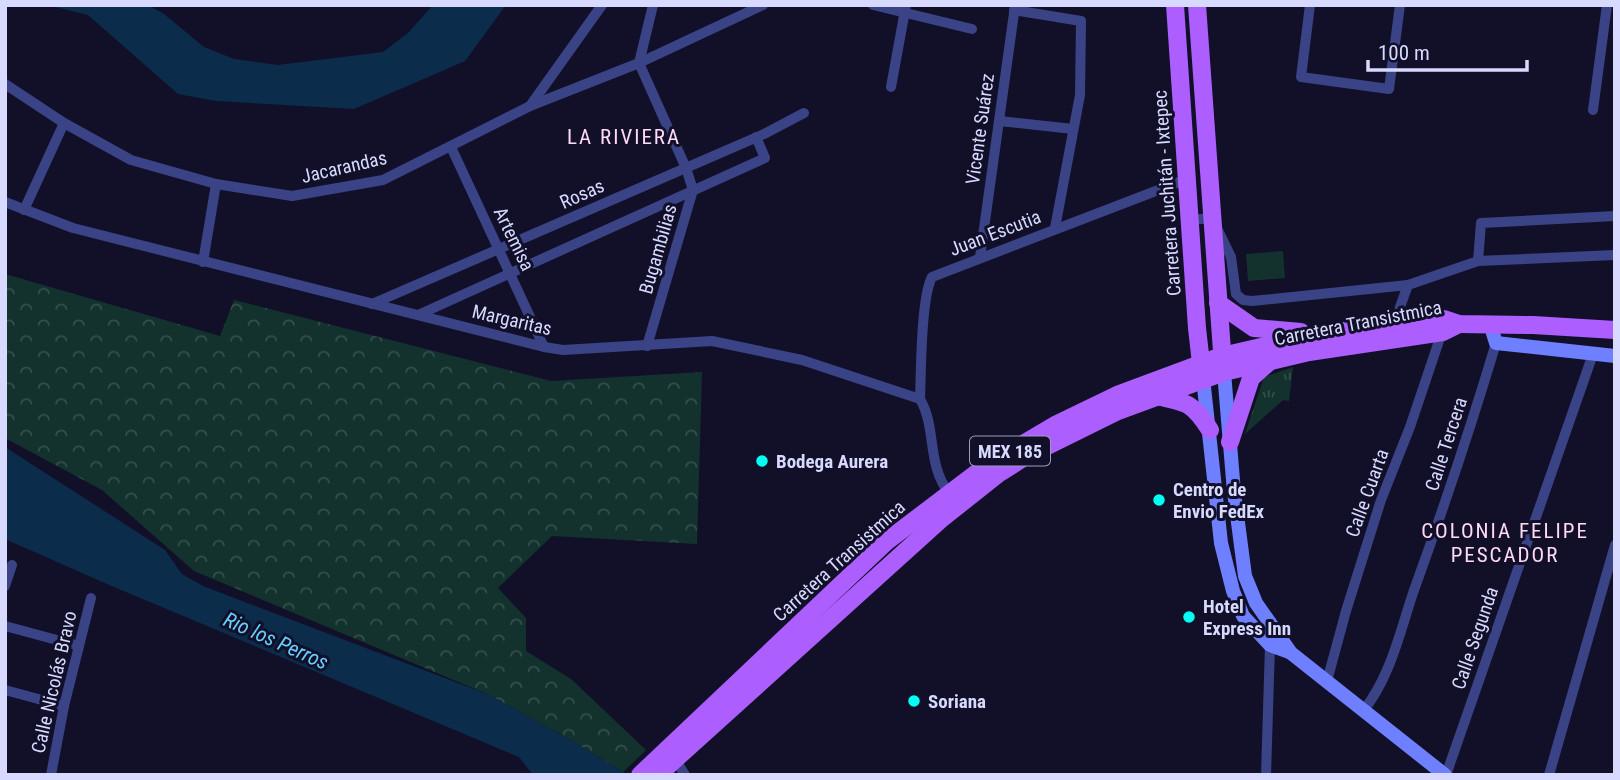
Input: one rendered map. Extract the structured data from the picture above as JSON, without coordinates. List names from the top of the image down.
{
  "streets": {
    "main road": ["Carretera Juchitán - Ixtepec", "Carretera Transistmica", "MEX 185"],
    "street": [
      "Vicente Suárez",
      "Jacarandas",
      "Rosas",
      "Juan Escutia",
      "Artemisa",
      "Bugambilias",
      "Margaritas",
      "Calle Tercera",
      "Calle Cuarta",
      "Calle Segunda",
      "Calle Nicolás Bravo"
    ]
  },
  "crossings": [
    ["Vicente Suárez", "Juan Escutia"],
    ["Jacarandas", "Artemisa"],
    ["Jacarandas", "Bugambilias"],
    ["Carretera Juchitán - Ixtepec", "Juan Escutia"],
    ["Carretera Juchitán - Ixtepec", "Carretera Transistmica"],
    ["Rosas", "Artemisa"],
    ["Rosas", "Bugambilias"],
    ["Rosas", "Margaritas"],
    ["Juan Escutia", "Margaritas"],
    ["Artemisa", "Margaritas"],
    ["Bugambilias", "Margaritas"],
    ["Carretera Transistmica", "MEX 185"],
    ["Carretera Transistmica", "Calle Cuarta"],
    ["MEX 185", "Calle Cuarta"]
  ],
  "districts": ["LA RIVIERA", "COLONIA FELIPE PESCADOR"],
  "water": ["Rio los Perros"],
  "places": [
    "Bodega Aurera",
    "Centro de Envio FedEx",
    "Hotel Express Inn",
    "Soriana"
  ],
  "scale_bar": "100 m"
}
